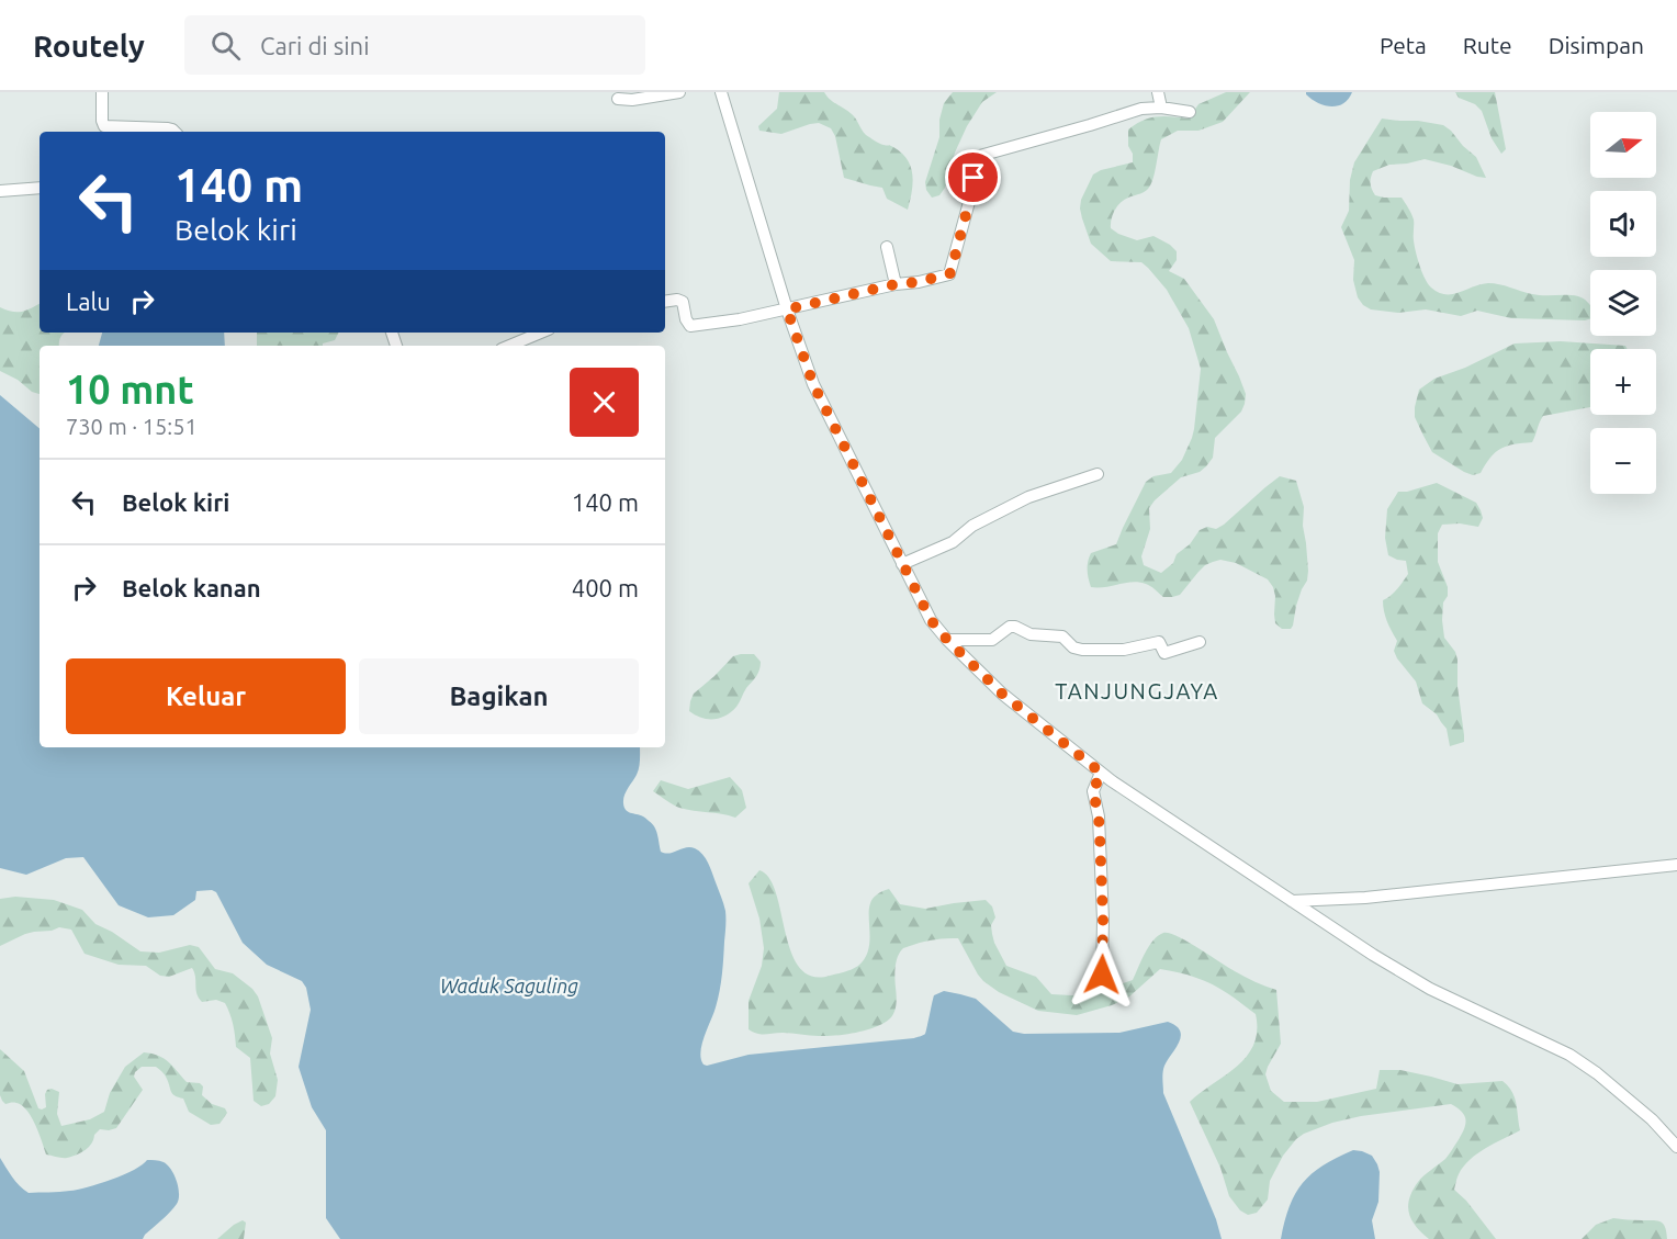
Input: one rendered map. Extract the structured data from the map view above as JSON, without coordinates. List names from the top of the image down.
{
  "districts": ["TANJUNGJAYA"],
  "water": ["Waduk Saguling"],
  "north": "right",
  "page": {
    "header": "Routely",
    "search": "Cari di sini",
    "nav": ["Peta", "Rute", "Disimpan"],
    "map_buttons": ["+", "−"],
    "turn": ["140 m", "Belok kiri"],
    "then": "Lalu",
    "heading": ["10 mnt", "730 m · 15:51"],
    "list": [
      {
        "name": "Belok kiri",
        "value": "140 m"
      },
      {
        "name": "Belok kanan",
        "value": "400 m"
      }
    ],
    "buttons": ["Keluar", "Bagikan"]
  }
}
